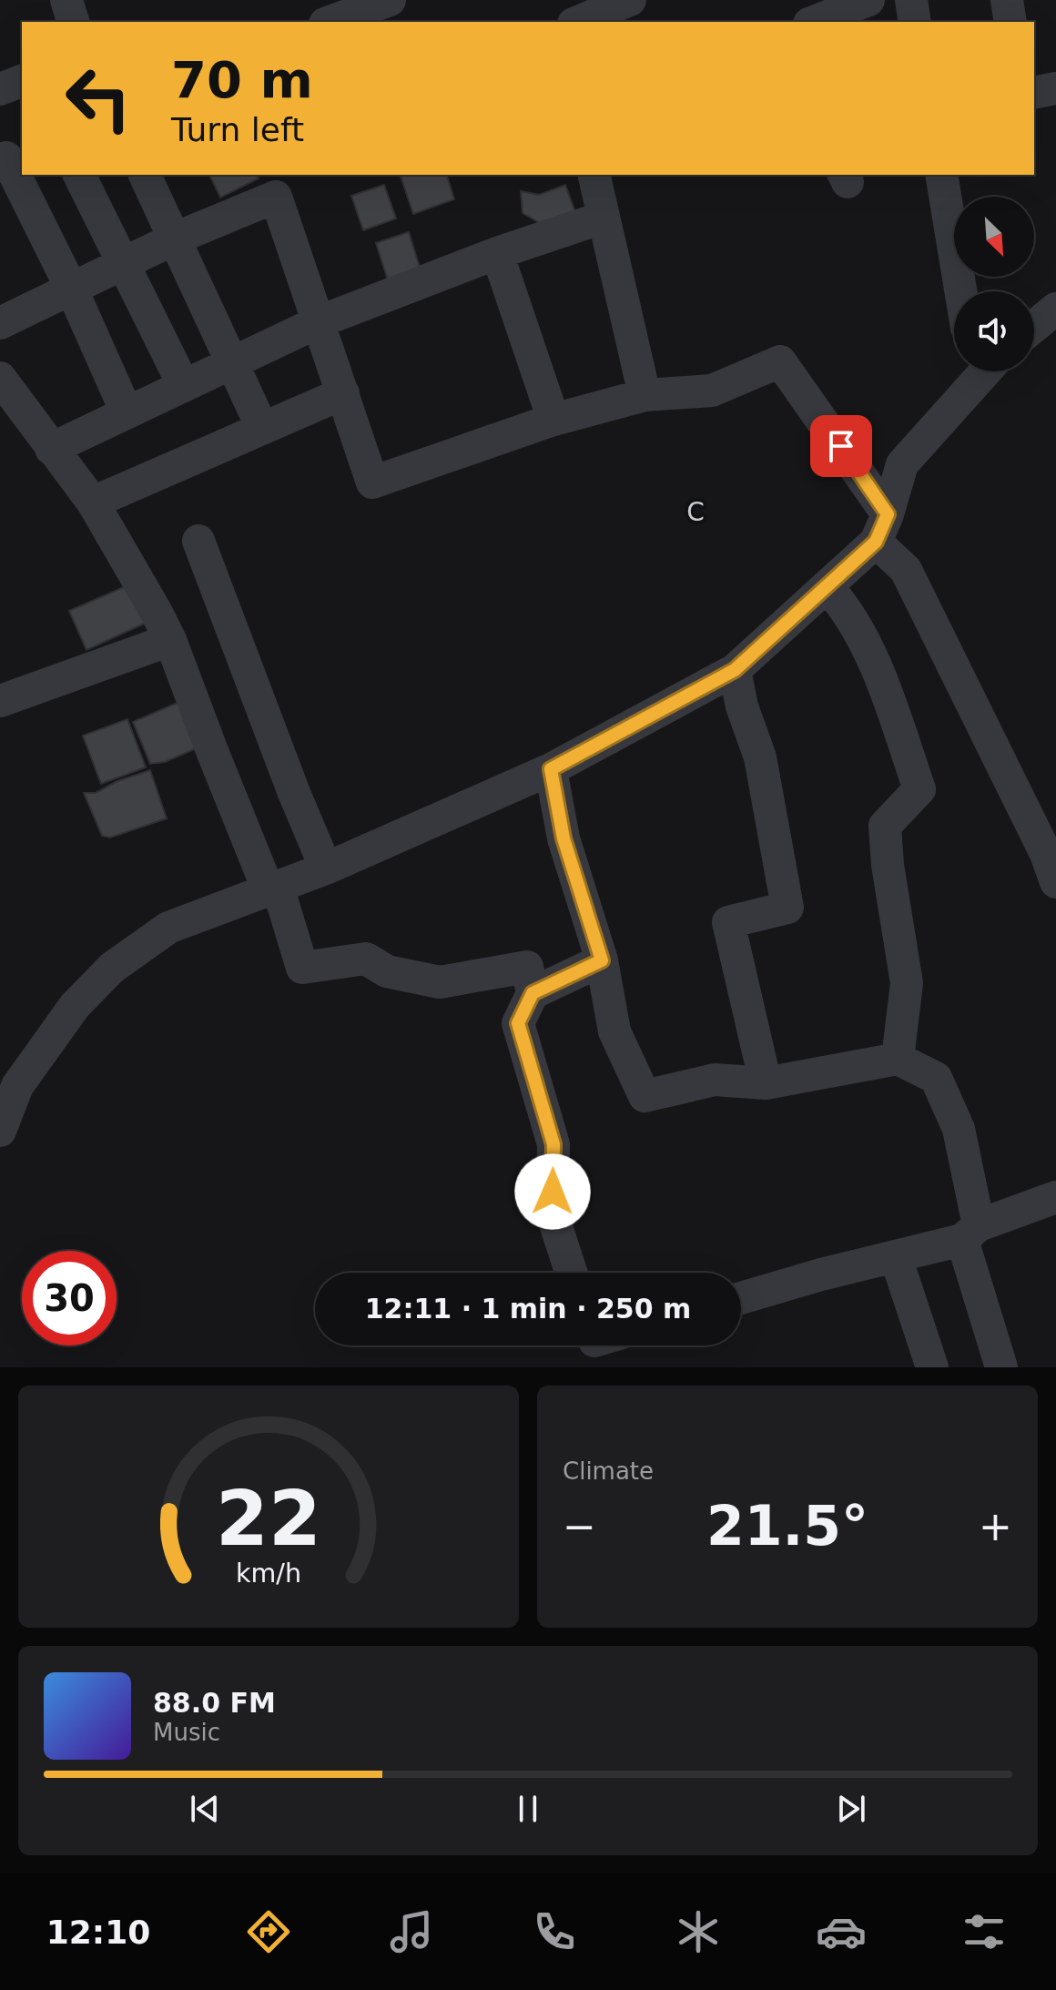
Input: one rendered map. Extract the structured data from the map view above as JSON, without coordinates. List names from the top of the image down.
{
  "districts": ["C"],
  "north": "bottom right",
  "page": {
    "turn": ["70 m", "Turn left"],
    "limit": "30",
    "trip": "12:11 · 1 min · 250 m",
    "tile": "Climate",
    "heat": ["−", "21.5°", "+"],
    "song": ["88.0 FM", "Music"],
    "tabs": "12:10",
    "gauge": ["22", "km/h"]
  }
}
